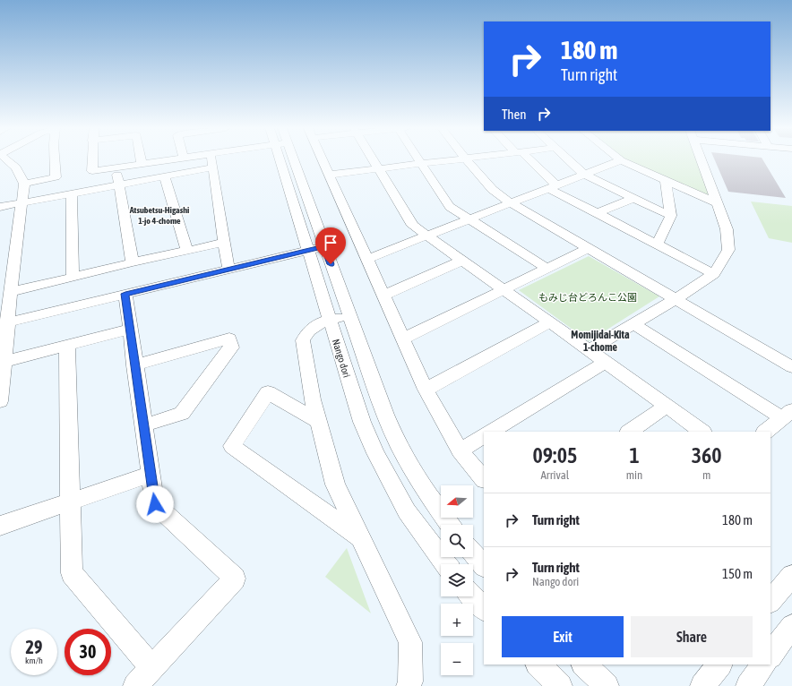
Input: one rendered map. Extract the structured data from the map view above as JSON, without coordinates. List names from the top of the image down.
{
  "streets": {
    "street": ["Nango dori"]
  },
  "districts": ["Atsubetsu-Higashi 1-jo 4-chome", "Momijidai-Kita 1-chome"],
  "parks": ["もみじ台どろんこ公園"],
  "north": "left",
  "page": {
    "turn": ["180 m", "Turn right"],
    "then": "Then",
    "eta": [
      "09:05",
      "Arrival",
      "1",
      "min",
      "360",
      "m"
    ],
    "map_buttons": ["+", "−"],
    "list": [
      {
        "name": "Turn right",
        "value": "180 m"
      },
      {
        "name": "Turn right",
        "note": "Nango dori",
        "value": "150 m"
      }
    ],
    "buttons": ["Exit", "Share"],
    "speed": "29 km/h",
    "limit": "30"
  }
}
